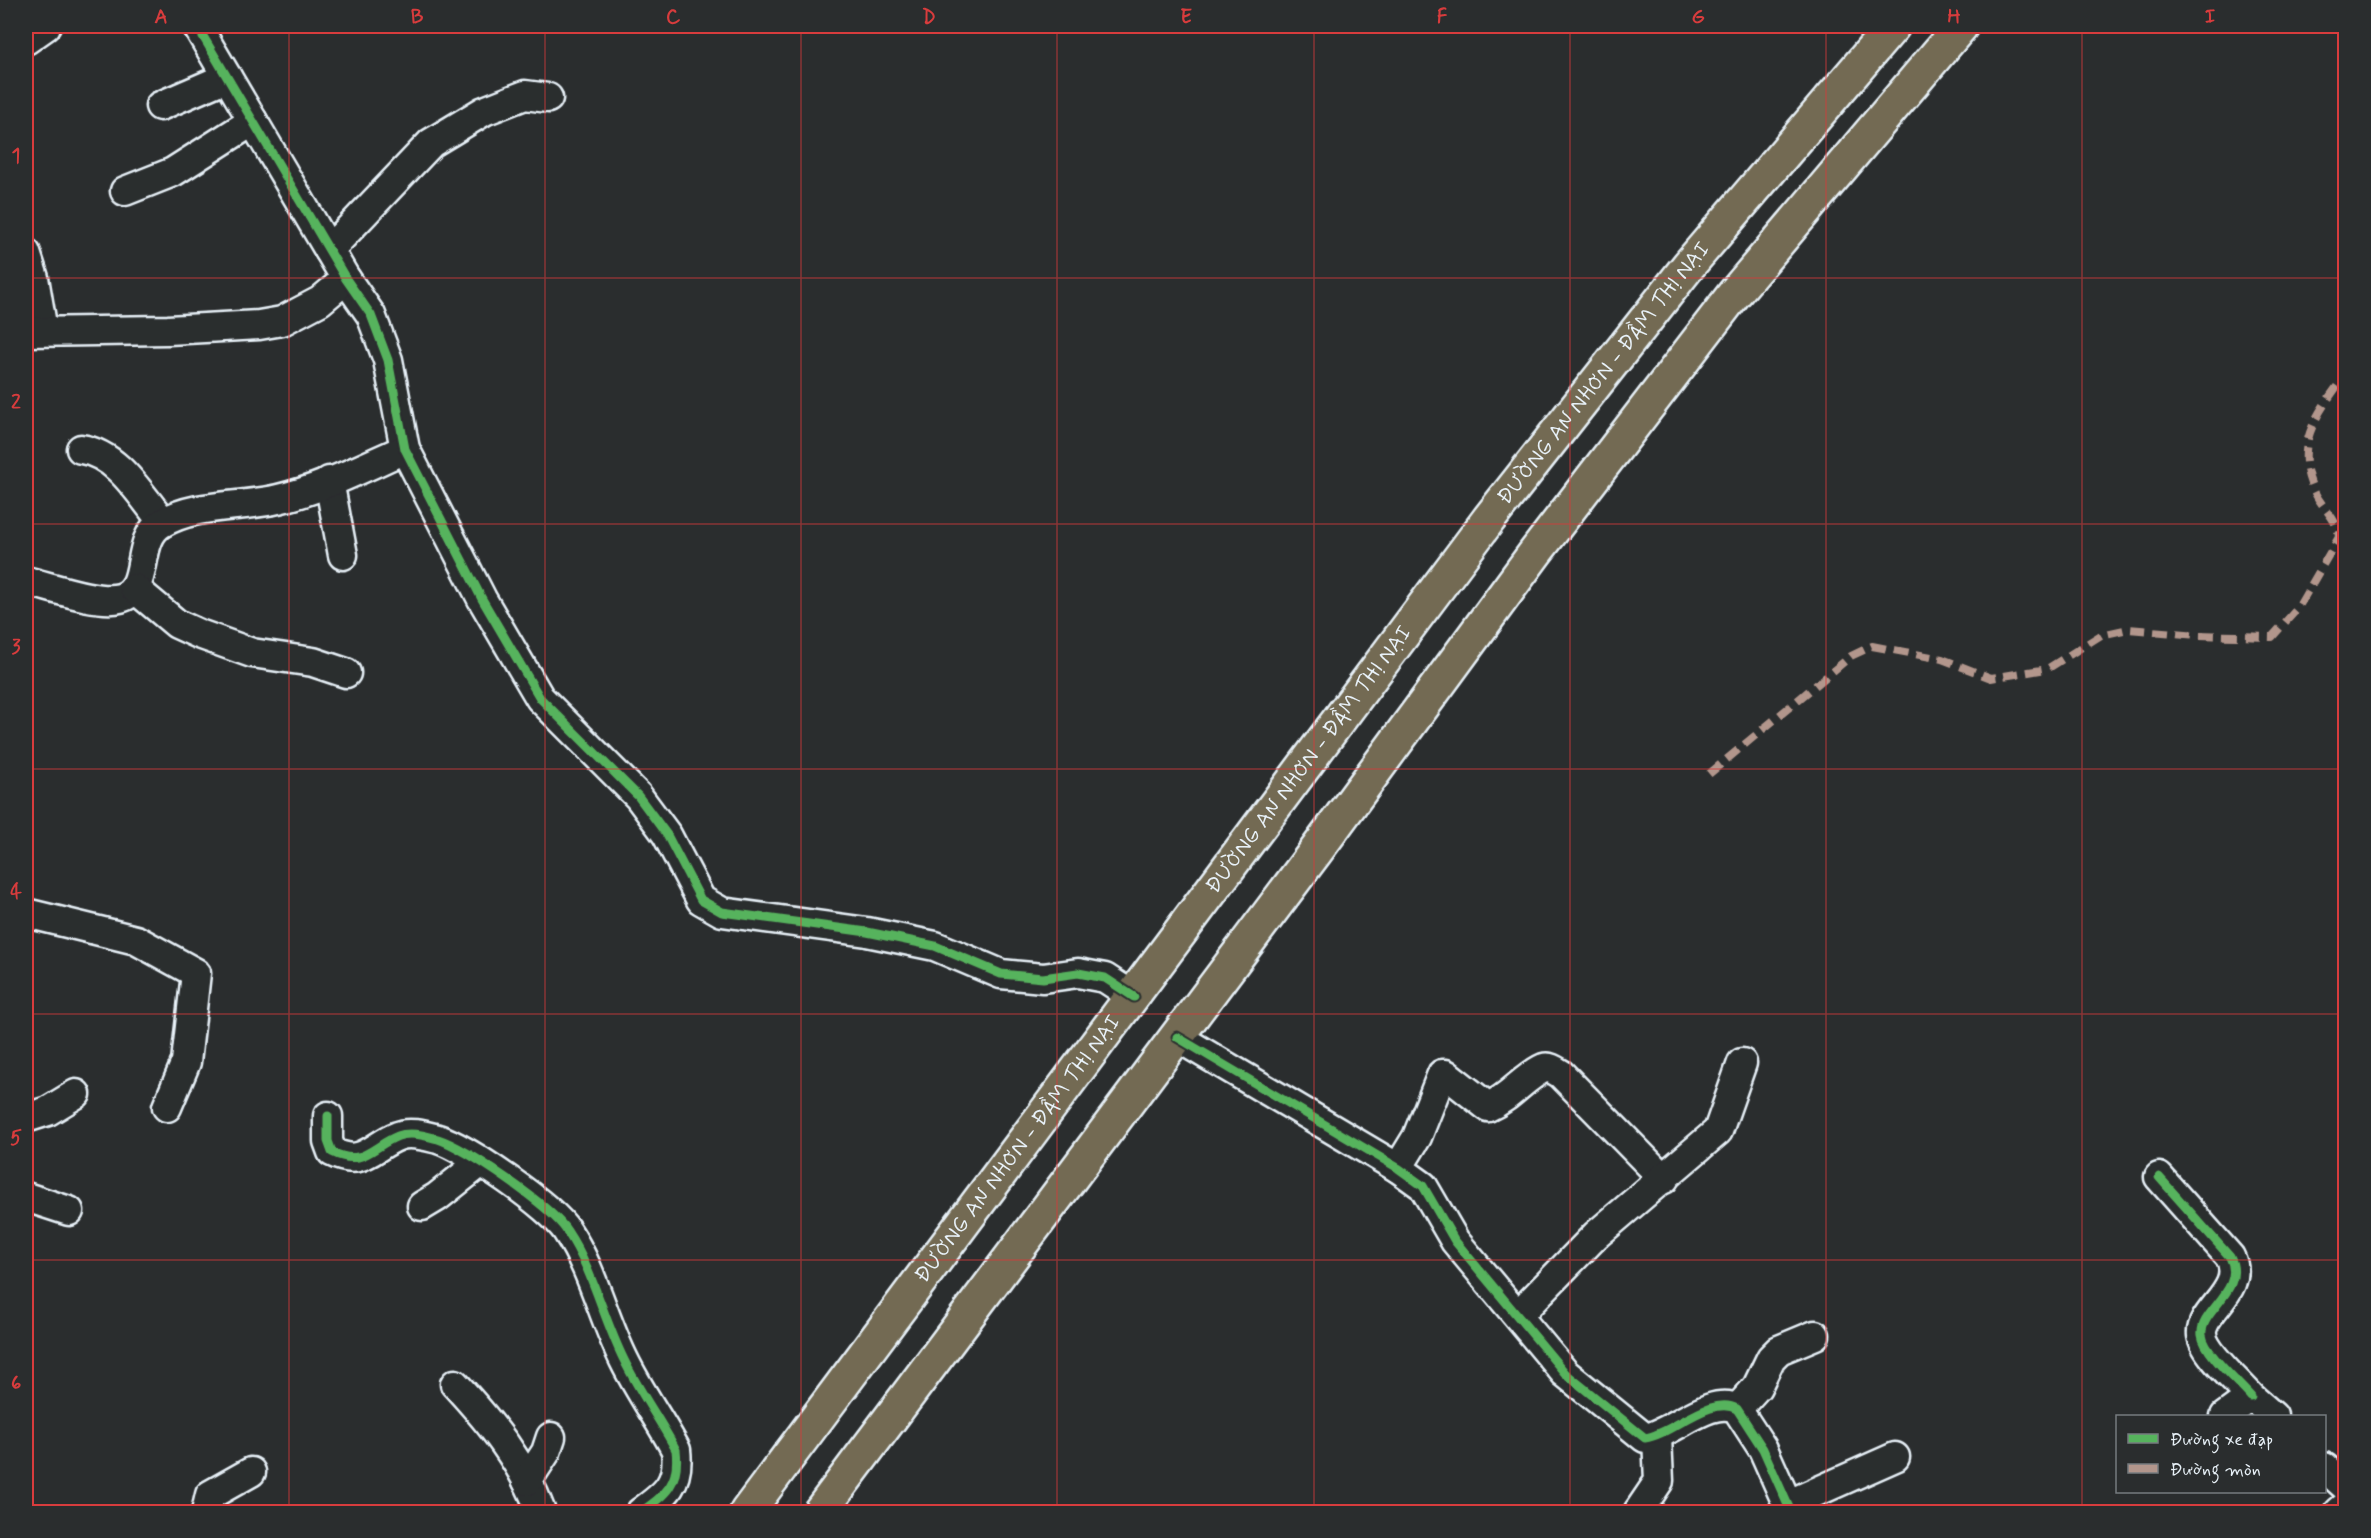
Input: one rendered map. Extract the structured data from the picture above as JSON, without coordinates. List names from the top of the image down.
{
  "streets": {
    "main road": ["ĐƯỜNG AN NHƠN - ĐẦM THỊ NẠI"]
  },
  "legend": ["Đường xe đạp", "Đường mòn"],
  "grid": {
    "columns": [
      "A",
      "B",
      "C",
      "D",
      "E",
      "F",
      "G",
      "H",
      "I"
    ],
    "rows": [
      "1",
      "2",
      "3",
      "4",
      "5",
      "6"
    ]
  }
}
